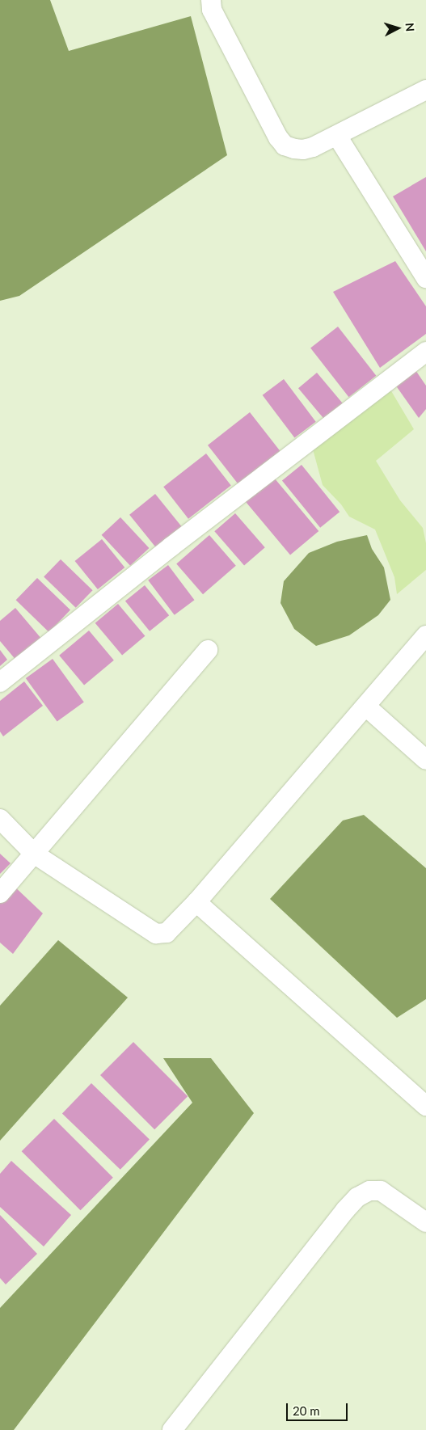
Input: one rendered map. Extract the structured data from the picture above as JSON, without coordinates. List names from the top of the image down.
{
  "scale_bar": "20 m",
  "north": "right"
}
